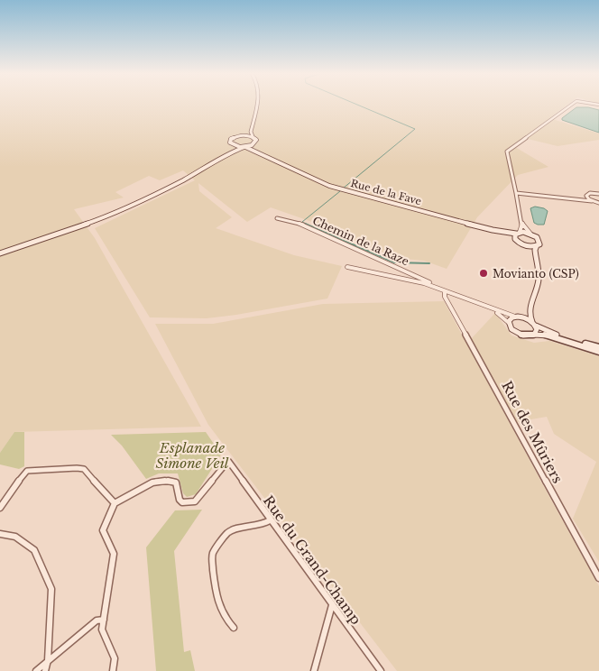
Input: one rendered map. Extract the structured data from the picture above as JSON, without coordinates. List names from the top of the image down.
{
  "streets": {
    "main road": ["Rue de la Fave"],
    "street": ["Chemin de la Raze", "Rue des Mûriers", "Rue du Grand-Champ"]
  },
  "parks": ["Esplanade Simone Veil"],
  "places": ["Movianto (CSP)"]
}
